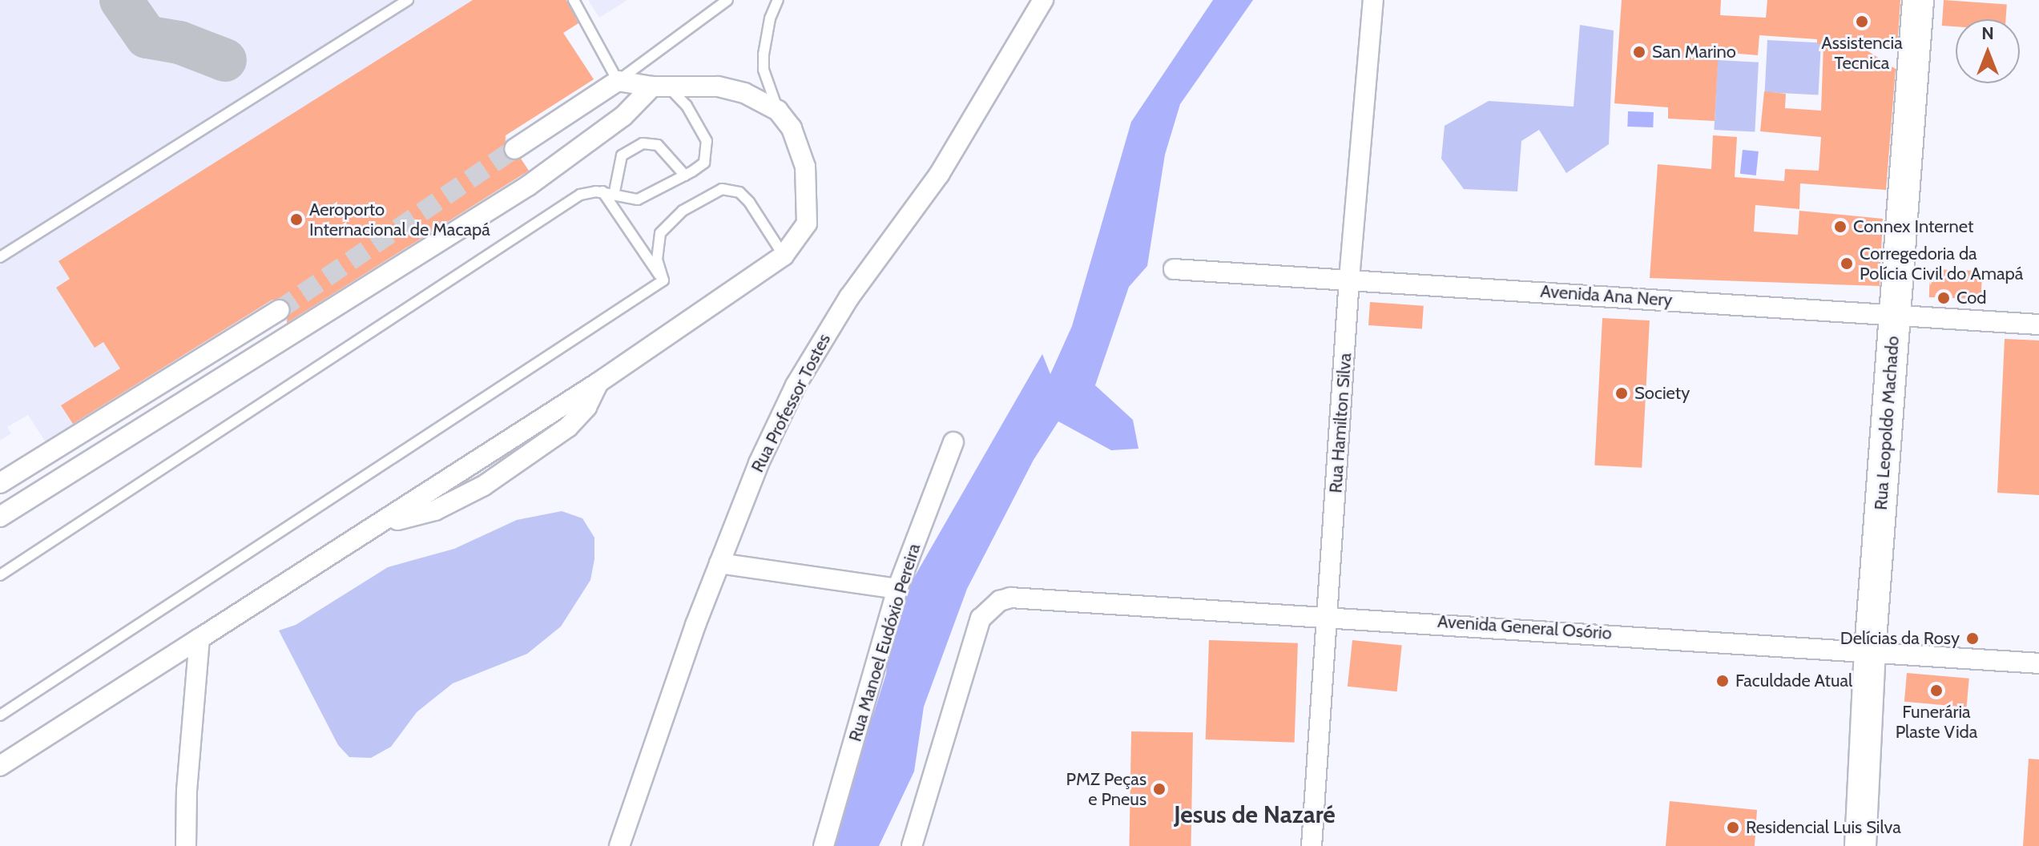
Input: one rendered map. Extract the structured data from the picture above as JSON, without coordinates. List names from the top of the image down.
{
  "streets": {
    "main road": ["Rua Leopoldo Machado"],
    "street": [
      "Avenida Ana Nery",
      "Rua Professor Tostes",
      "Rua Hamilton Silva",
      "Avenida General Osório",
      "Rua Manoel Eudóxio Pereira"
    ]
  },
  "crossings": [
    ["Avenida Ana Nery", "Rua Hamilton Silva"],
    ["Avenida Ana Nery", "Rua Leopoldo Machado"],
    ["Rua Hamilton Silva", "Avenida General Osório"],
    ["Rua Leopoldo Machado", "Avenida General Osório"]
  ],
  "districts": ["Jesus de Nazaré"],
  "places": [
    "Assistencia Tecnica",
    "San Marino",
    "Aeroporto Internacional de Macapá",
    "Connex Internet",
    "Corregedoria da Polícia Civil do Amapá",
    "Cod",
    "Society",
    "Delícias da Rosy",
    "Faculdade Atual",
    "Funerária Plaste Vida",
    "PMZ Peças e Pneus",
    "Residencial Luis Silva"
  ],
  "north": "top"
}
